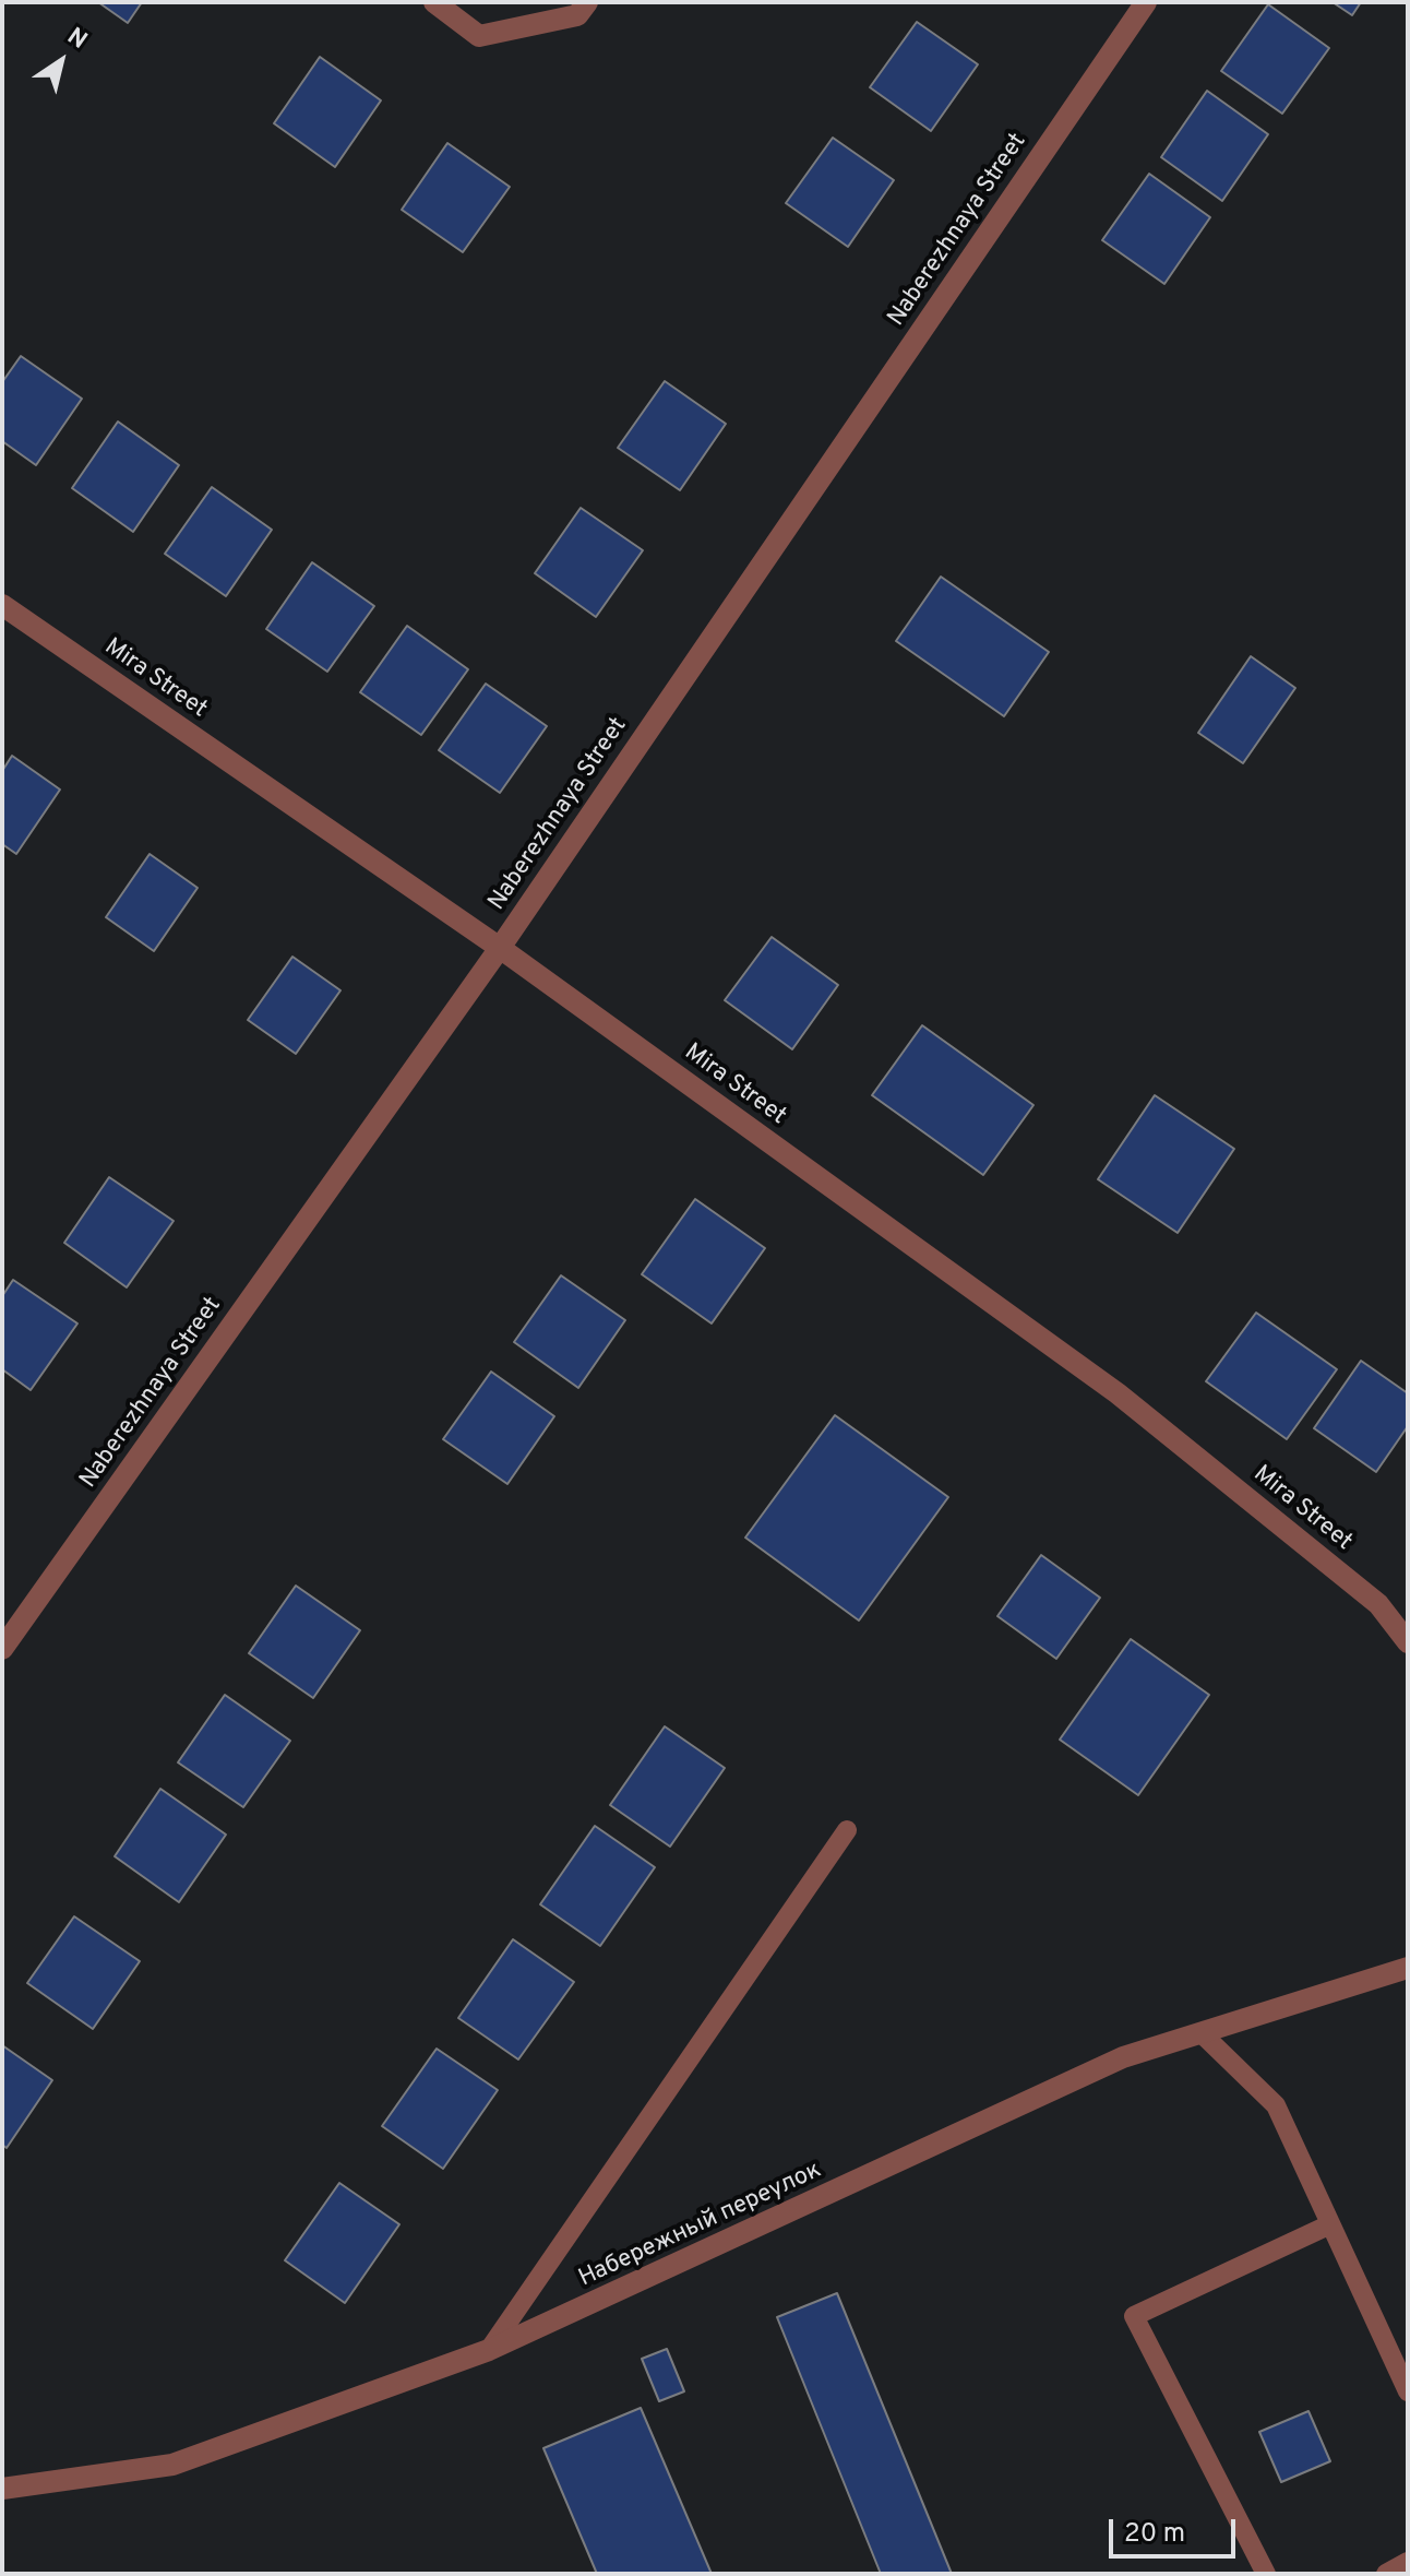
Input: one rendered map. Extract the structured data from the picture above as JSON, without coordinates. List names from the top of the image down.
{
  "streets": {
    "street": ["Naberezhnaya Street", "Mira Street", "Набережный переулок"]
  },
  "crossings": [
    ["Naberezhnaya Street", "Mira Street"]
  ],
  "scale_bar": "20 m",
  "north": "top right"
}
